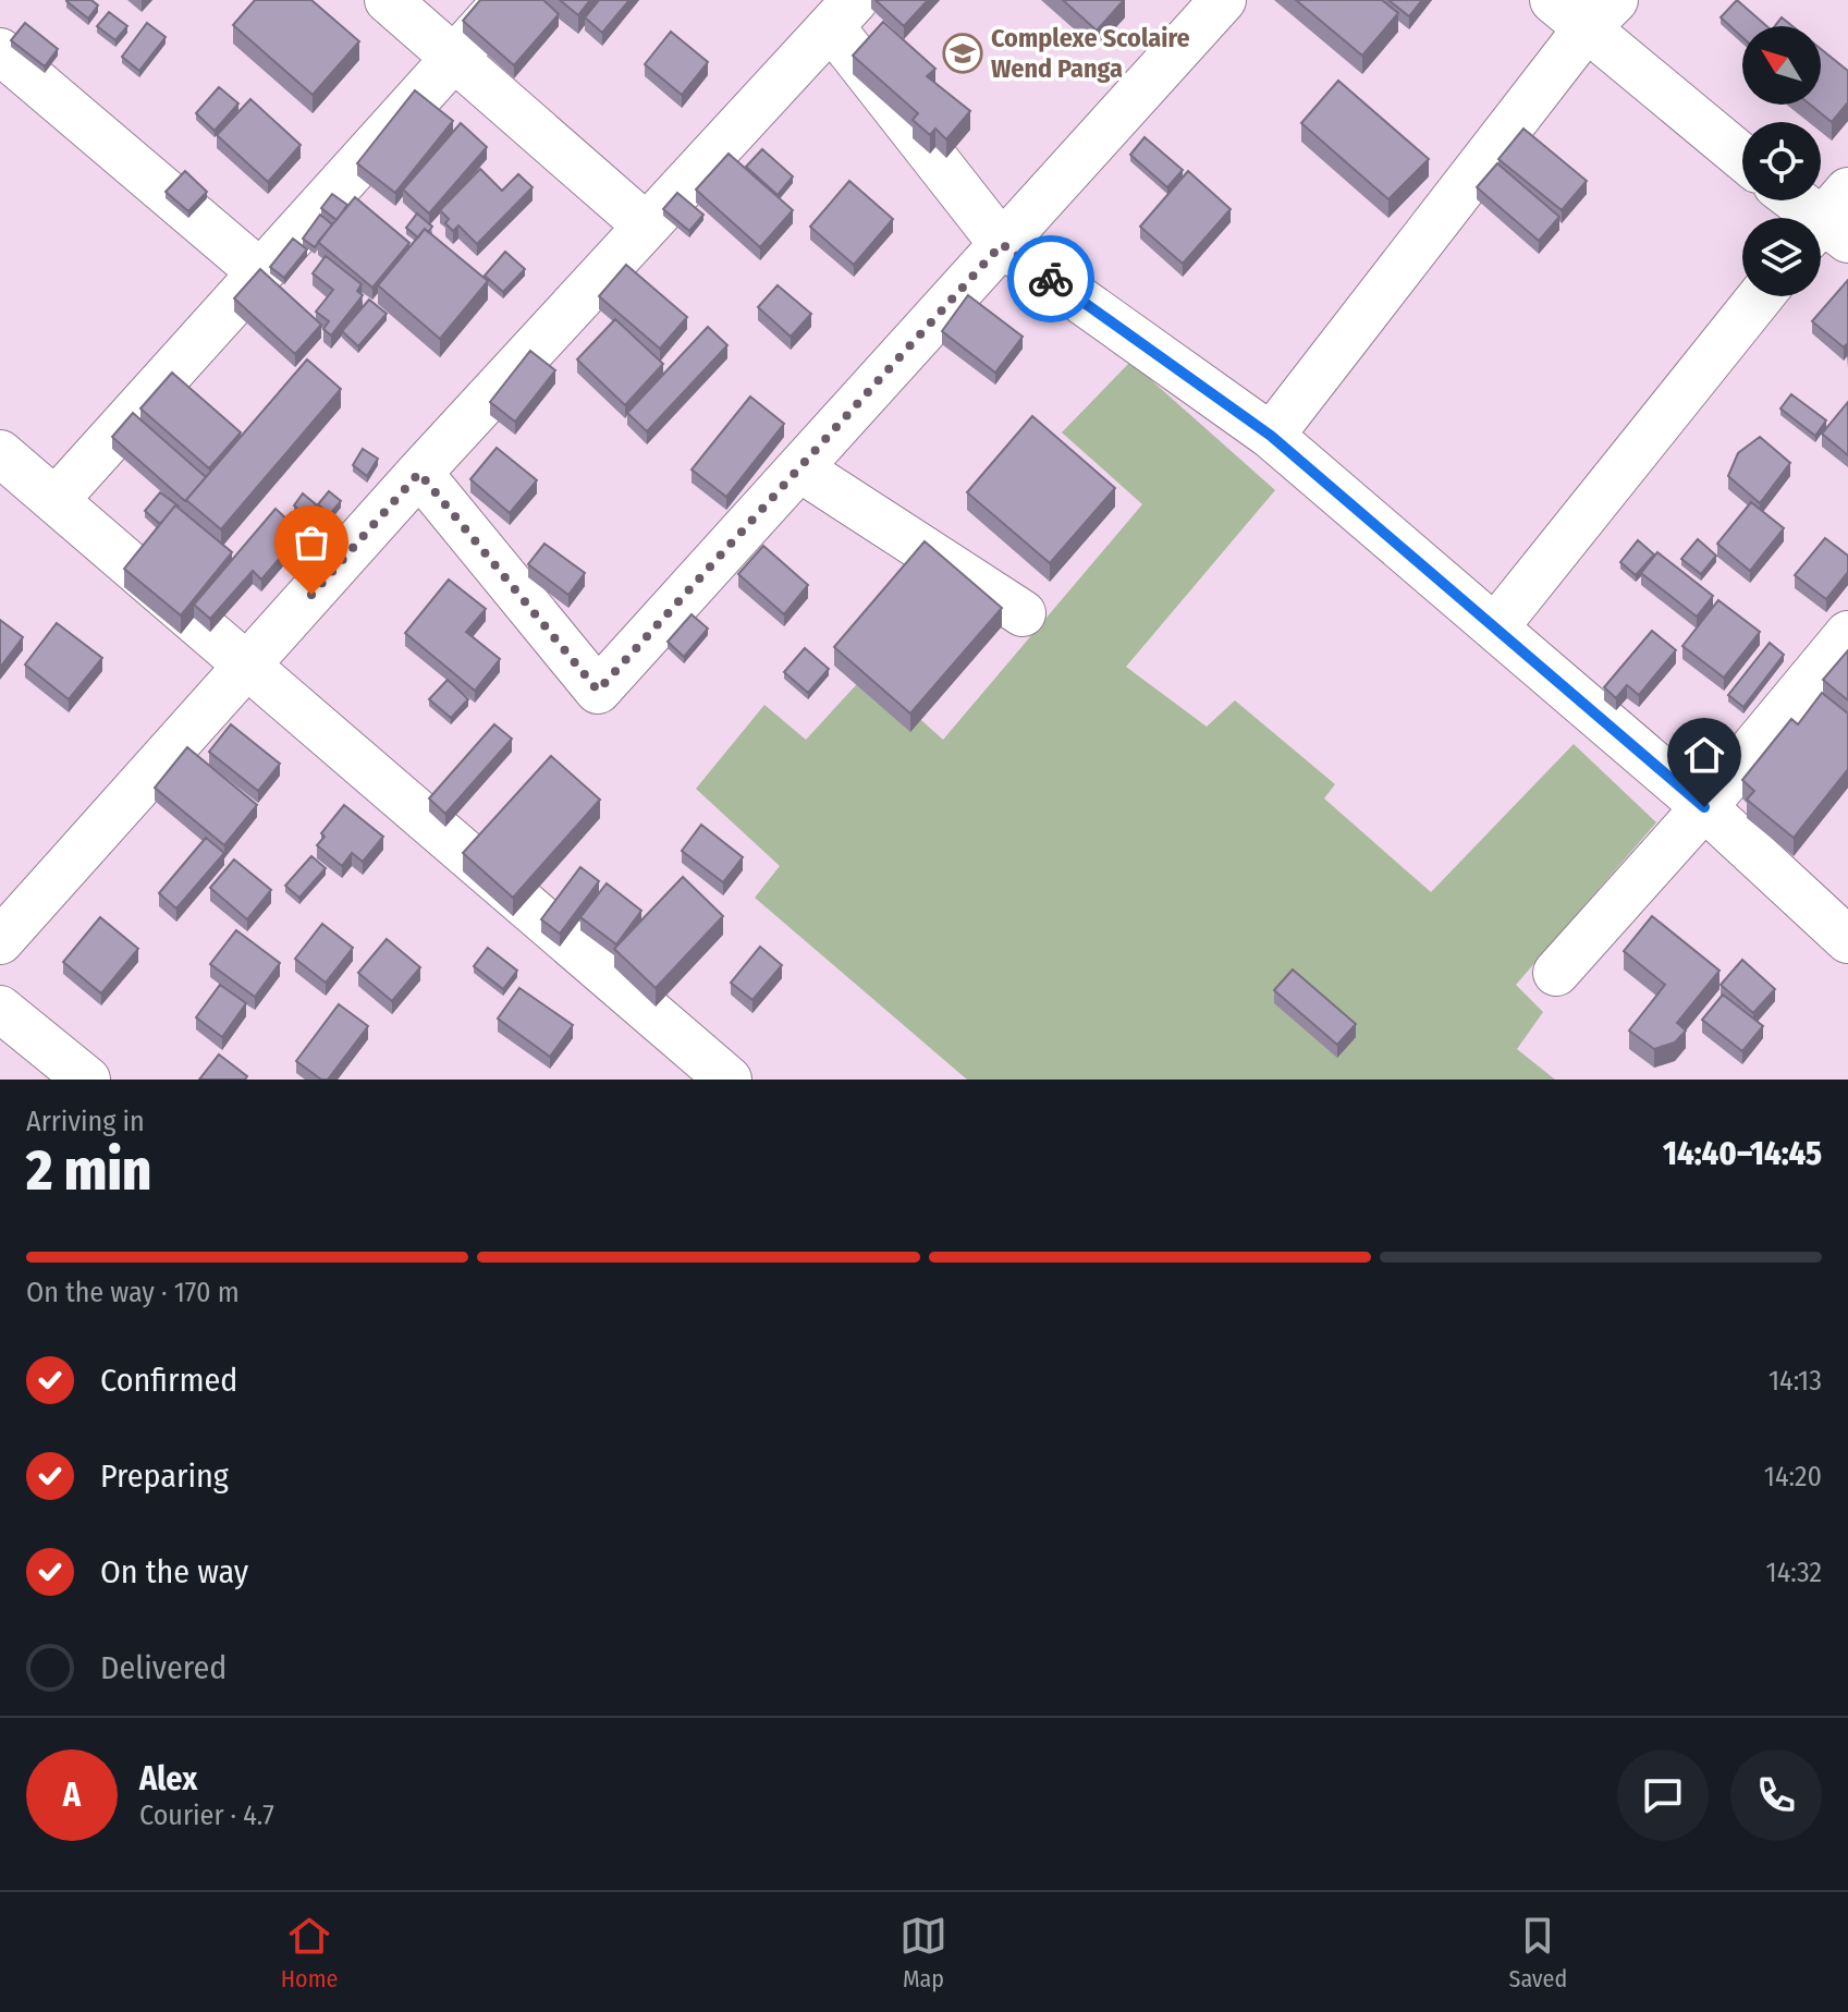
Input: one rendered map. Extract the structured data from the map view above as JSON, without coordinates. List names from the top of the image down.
{
  "places": {
    "school or university": ["Complexe Scolaire Wend Panga"]
  },
  "north": "top left",
  "page": {
    "heading": ["2 min", "Arriving in", "14:40–14:45"],
    "panel": ["Alex", "Courier · 4.7"],
    "bar": "On the way · 170 m",
    "list": [
      ["Confirmed", "14:13"],
      ["Preparing", "14:20"],
      ["On the way", "14:32"],
      "Delivered"
    ],
    "round": "A",
    "tabs": ["Home", "Map", "Saved"]
  }
}
